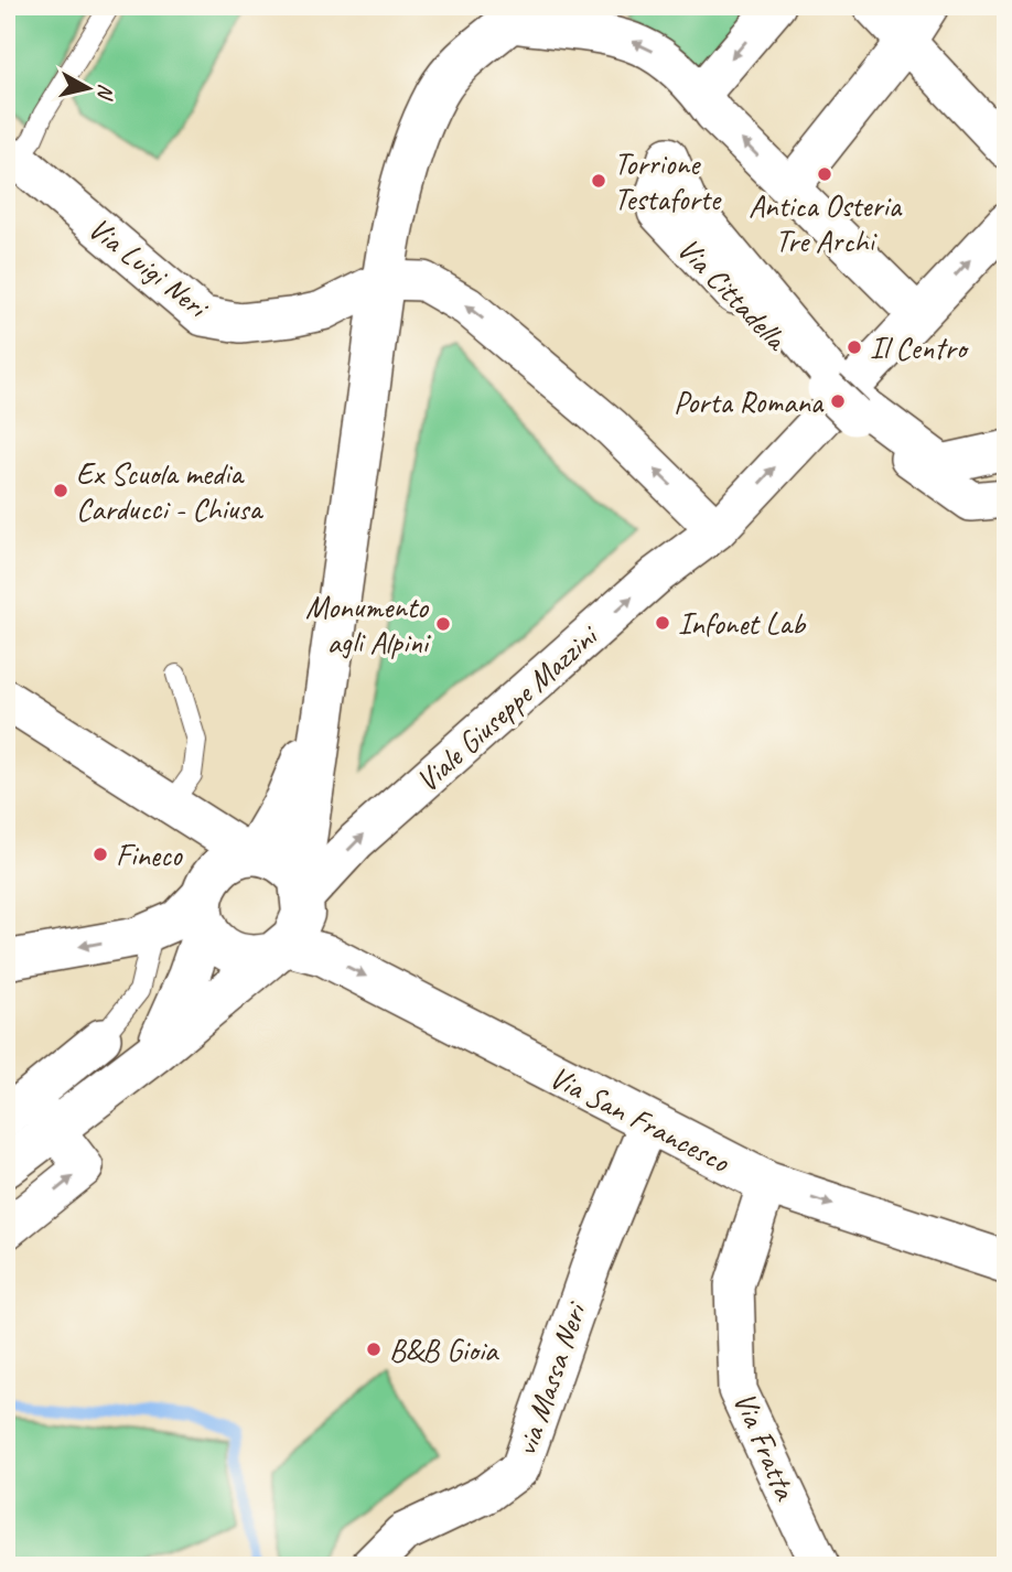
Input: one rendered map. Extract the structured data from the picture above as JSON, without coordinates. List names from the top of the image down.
{
  "streets": {
    "main road": ["Viale Giuseppe Mazzini", "Via San Francesco"],
    "street": [
      "Via Luigi Neri",
      "Via Cittadella",
      "via Massa Neri",
      "Via Fratta"
    ]
  },
  "crossings": [
    ["Via Luigi Neri", "Viale Giuseppe Mazzini"],
    ["Via Cittadella", "Viale Giuseppe Mazzini"],
    ["Viale Giuseppe Mazzini", "Via San Francesco"],
    ["Via San Francesco", "via Massa Neri"],
    ["Via San Francesco", "Via Fratta"]
  ],
  "one_way": ["Viale Giuseppe Mazzini", "Via San Francesco"],
  "places": [
    "Antica Osteria Tre Archi",
    "Torrione Testaforte",
    "Il Centro",
    "Porta Romana",
    "Ex Scuola media Carducci - Chiusa",
    "Infonet Lab",
    "Monumento agli Alpini",
    "Fineco",
    "B&B Gioia"
  ],
  "north": "right"
}
